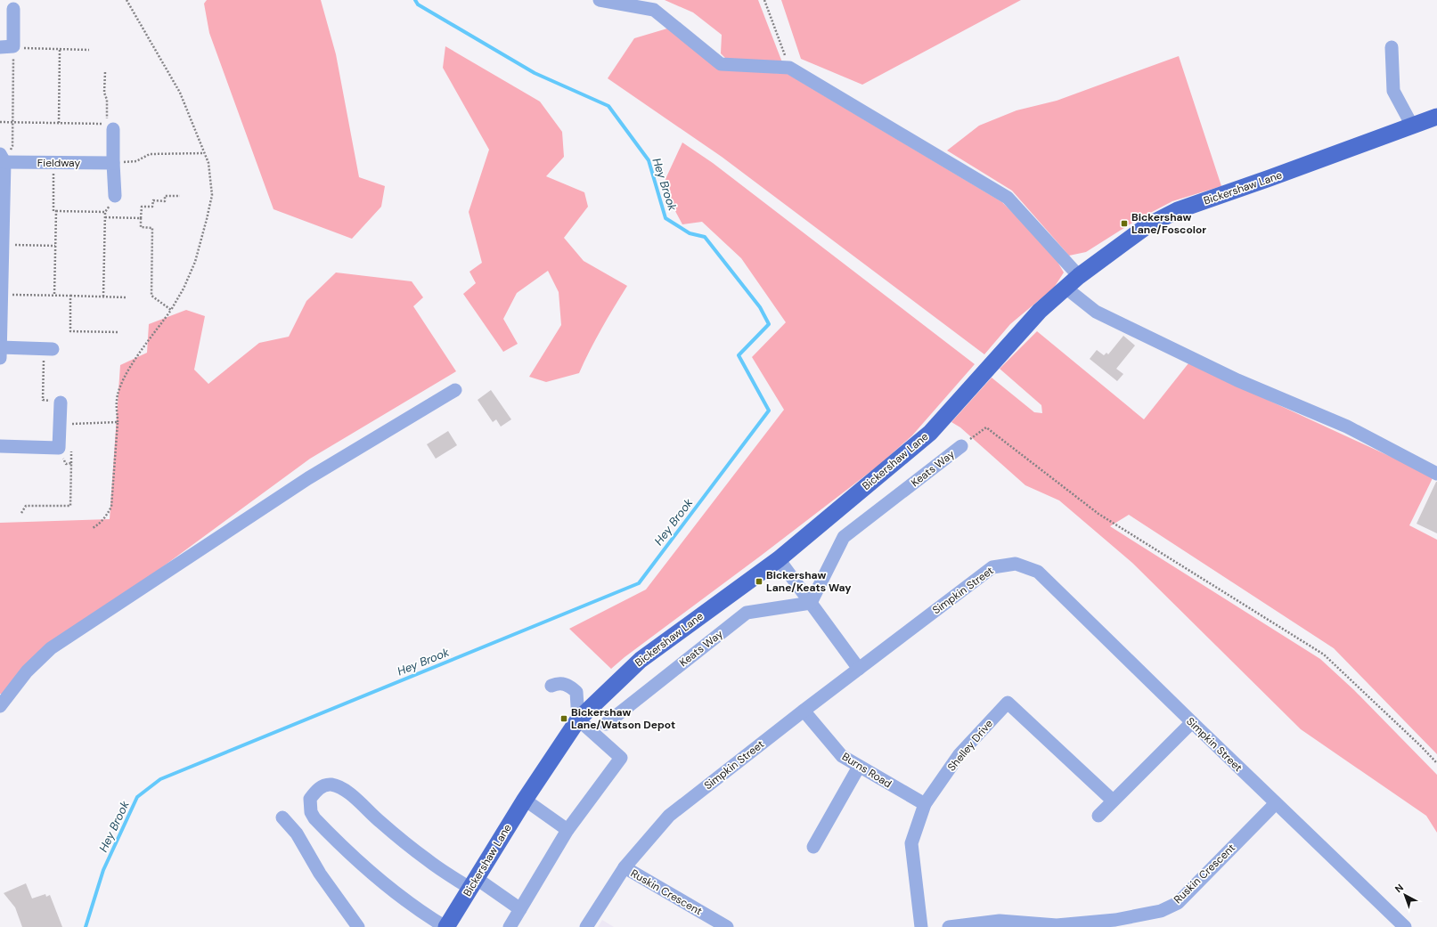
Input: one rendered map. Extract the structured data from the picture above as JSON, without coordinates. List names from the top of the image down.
{
  "streets": {
    "main road": ["Bickershaw Lane"],
    "street": [
      "Fieldway",
      "Keats Way",
      "Simpkin Street",
      "Shelley Drive",
      "Burns Road",
      "Ruskin Crescent"
    ]
  },
  "crossings": [
    ["Simpkin Street", "Burns Road"],
    ["Simpkin Street", "Ruskin Crescent"],
    ["Shelley Drive", "Burns Road"]
  ],
  "water": ["Hey Brook"],
  "places": {
    "transit": ["Bickershaw Lane/Foscolor", "Bickershaw Lane/Keats Way", "Bickershaw Lane/Watson Depot"]
  },
  "north": "top left"
}
